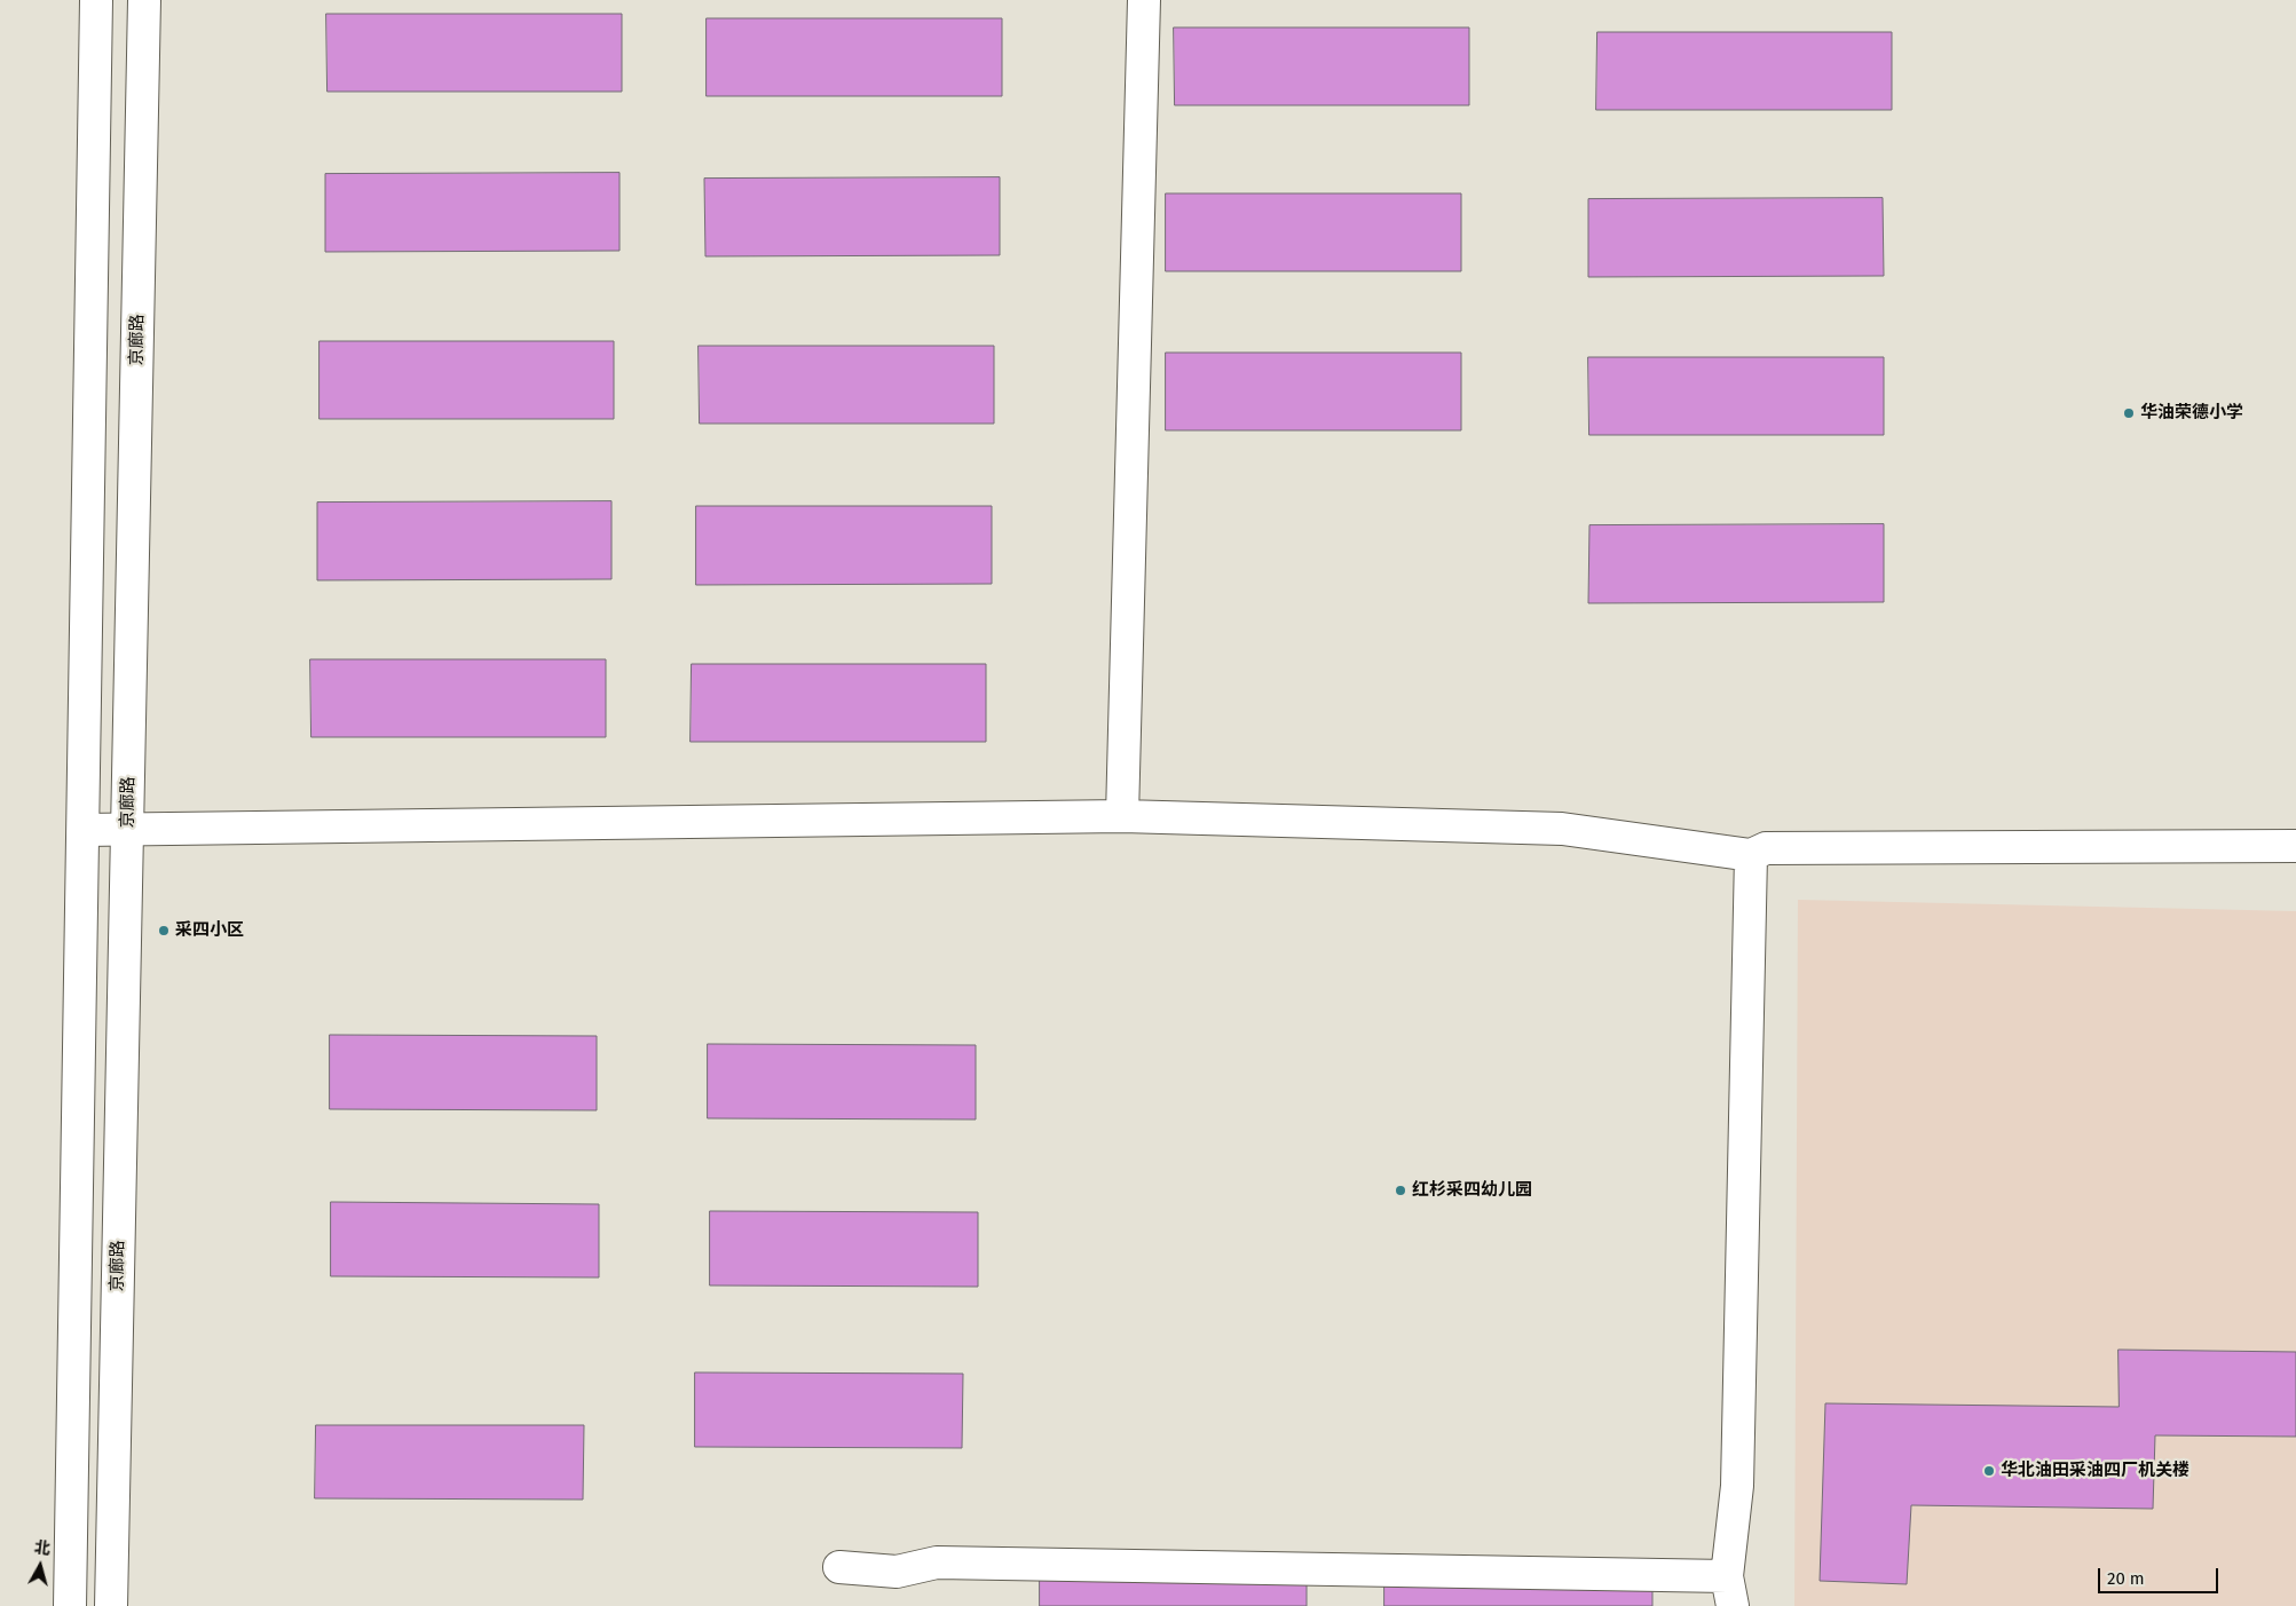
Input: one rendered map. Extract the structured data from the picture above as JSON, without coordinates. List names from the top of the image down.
{
  "streets": {
    "street": ["京廊路"]
  },
  "places": [
    "华油荣德小学",
    "采四小区",
    "红杉采四幼儿园",
    "华北油田采油四厂机关楼"
  ],
  "scale_bar": "20 m",
  "north": "top"
}
